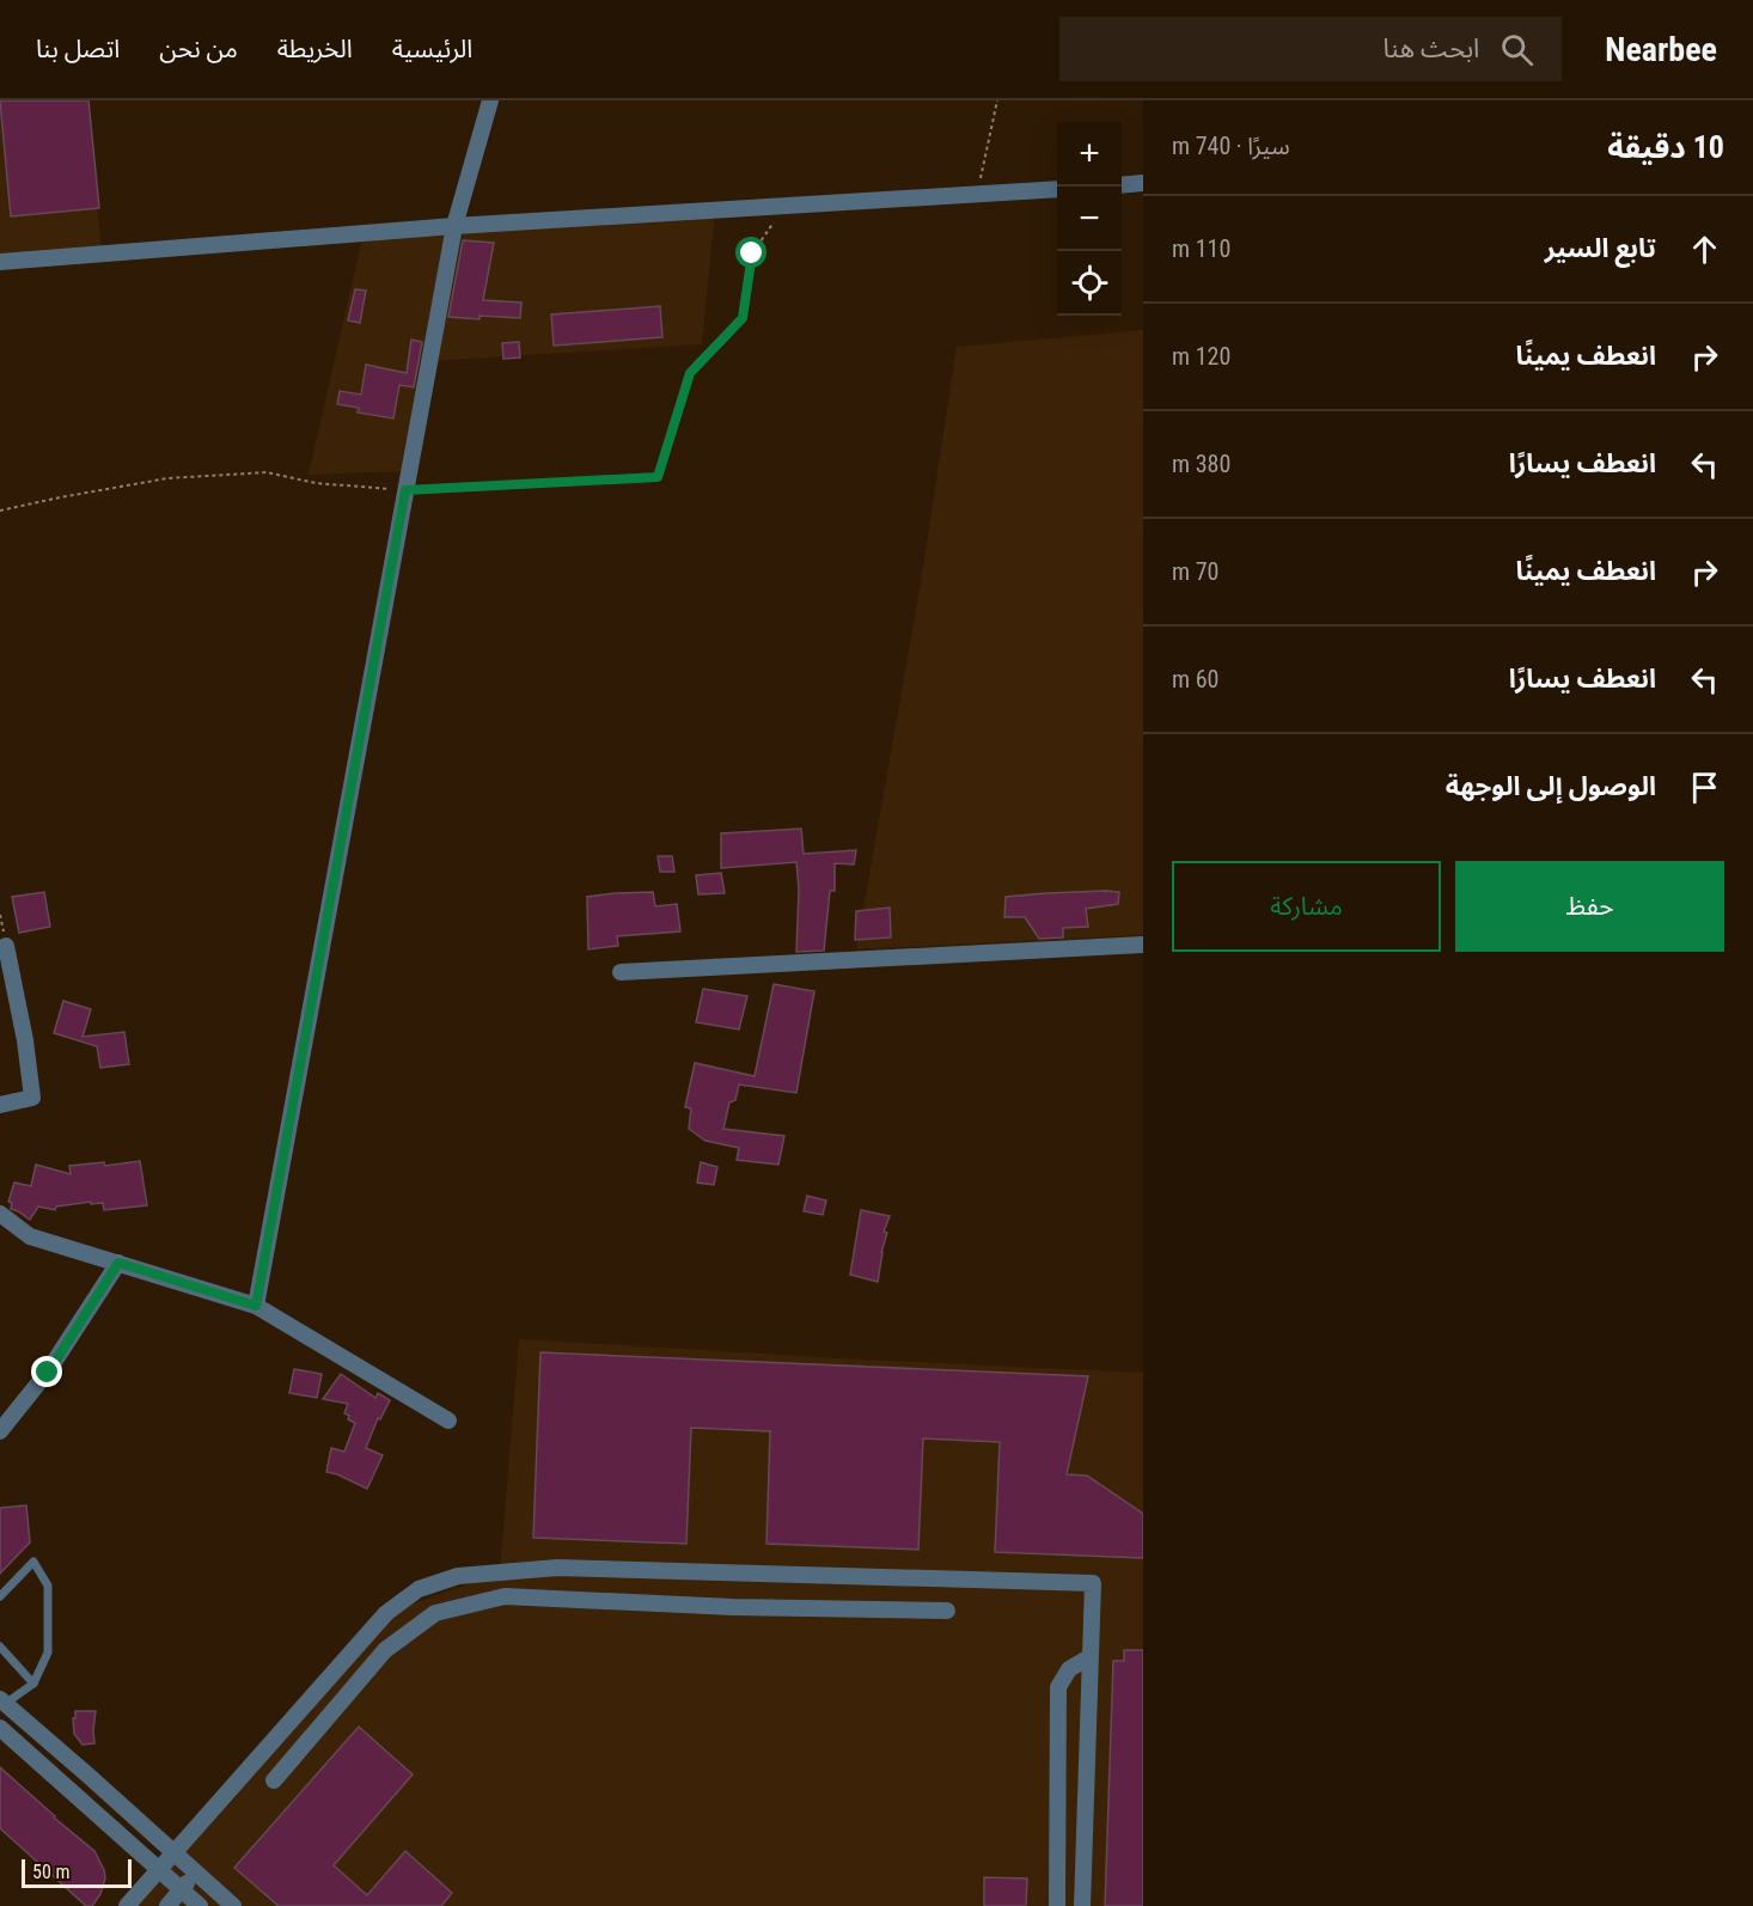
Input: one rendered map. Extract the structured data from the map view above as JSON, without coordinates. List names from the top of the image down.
{
  "scale_bar": "50 m",
  "page": {
    "header": "Nearbee",
    "search": "ابحث هنا",
    "nav": [
      "الرئيسية",
      "الخريطة",
      "من نحن",
      "اتصل بنا"
    ],
    "heading": ["10 دقيقة", "سيرًا · 740 m"],
    "map_buttons": ["+", "−"],
    "list": [
      ["تابع السير", "110 m"],
      ["انعطف يمينًا", "120 m"],
      ["انعطف يسارًا", "380 m"],
      ["انعطف يمينًا", "70 m"],
      ["انعطف يسارًا", "60 m"],
      "الوصول إلى الوجهة"
    ],
    "buttons": ["حفظ", "مشاركة"],
    "scale": "50 m"
  }
}
